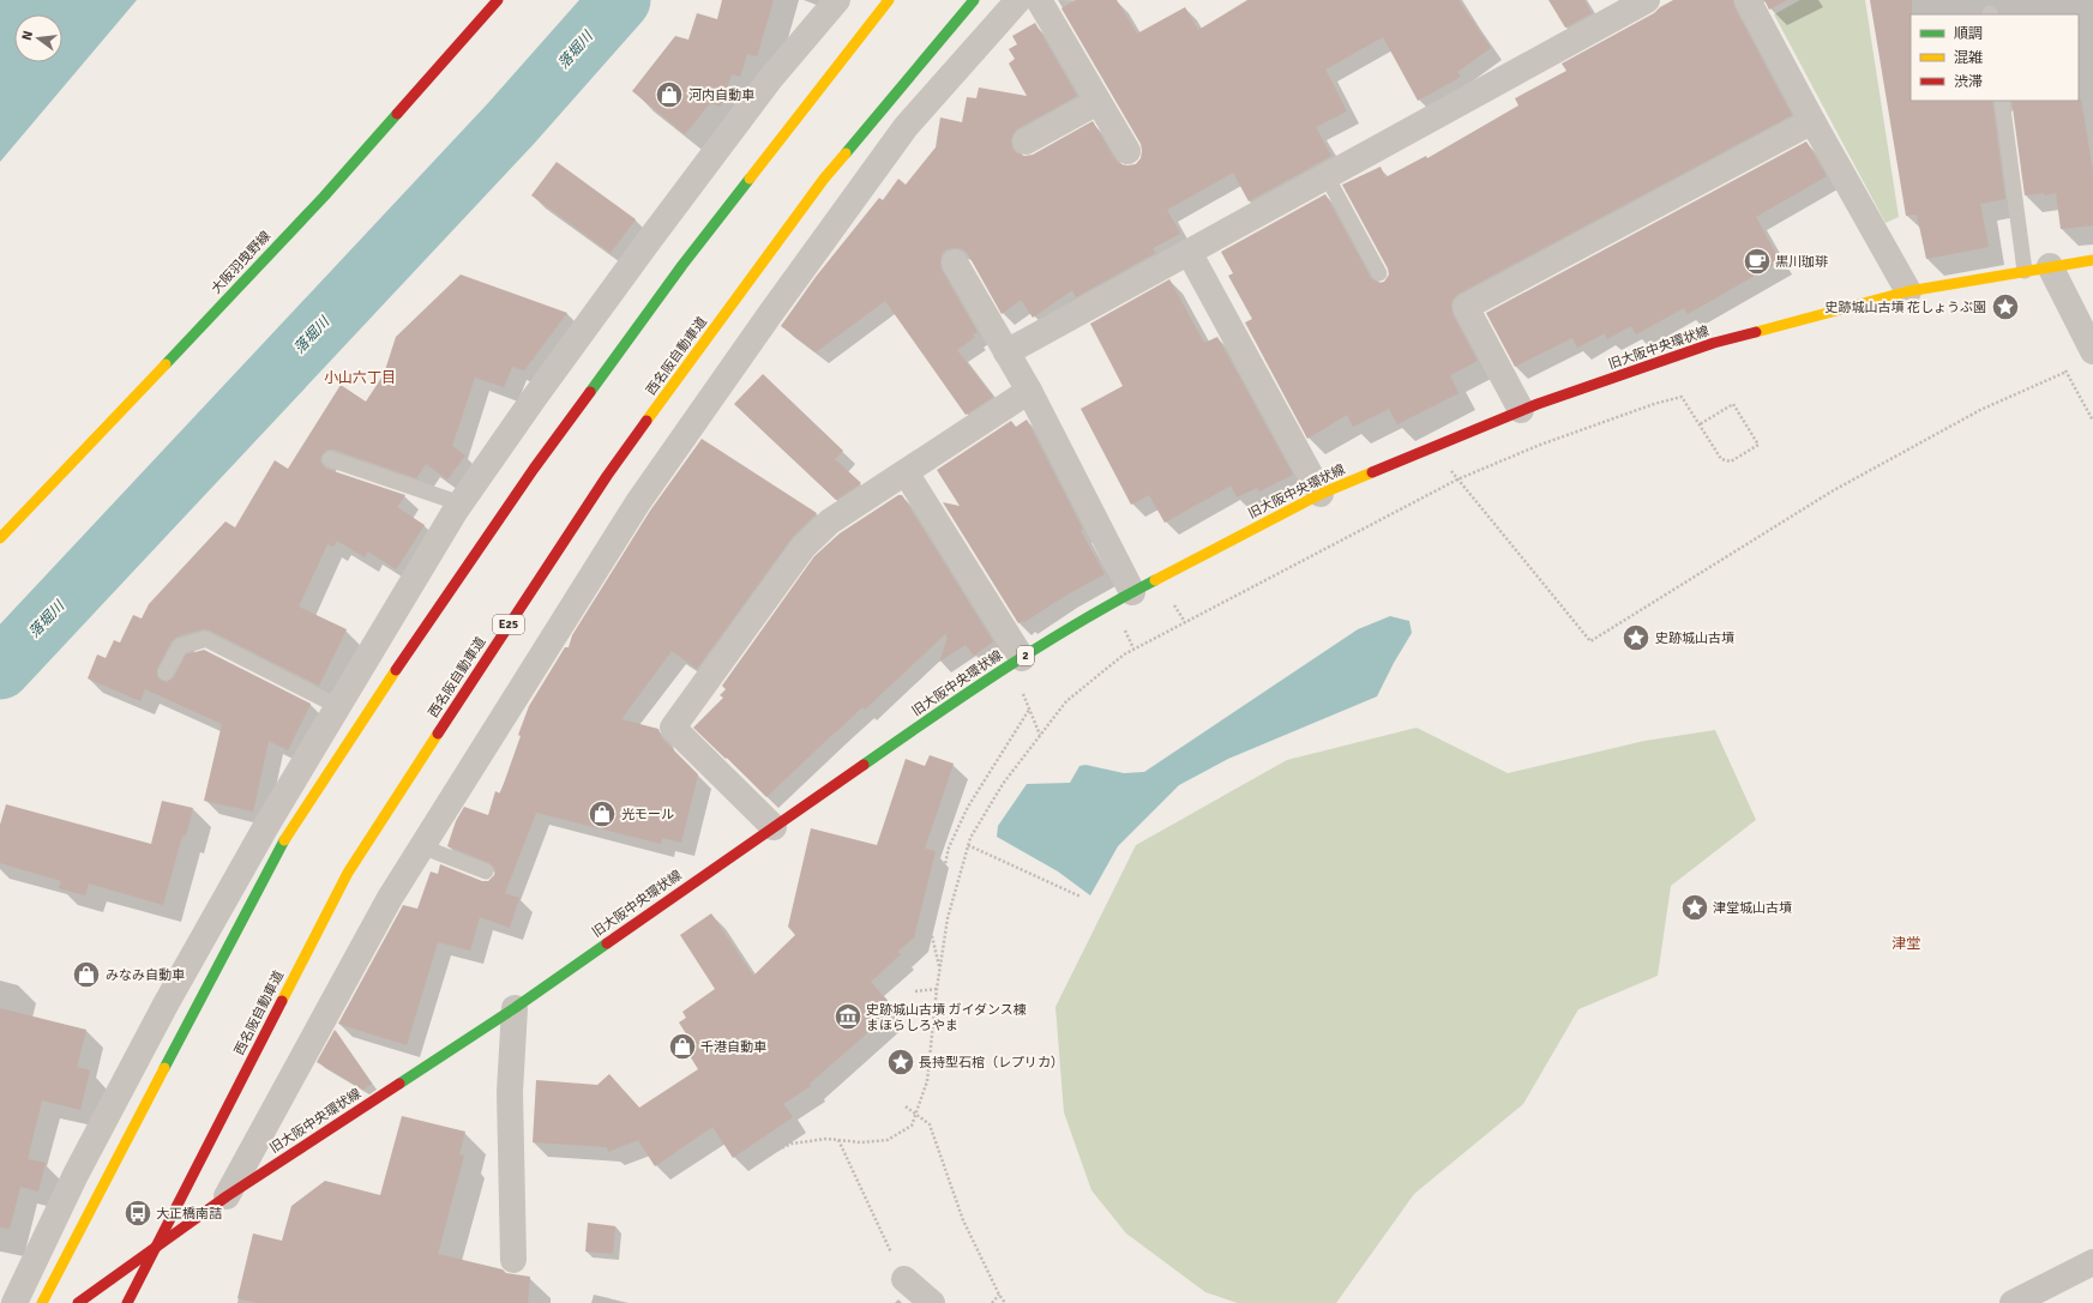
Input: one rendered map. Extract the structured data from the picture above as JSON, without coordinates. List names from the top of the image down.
{
  "streets": {
    "main road": [
      "大阪羽曳野線",
      "旧大阪中央環状線",
      "西名阪自動車道",
      "E25",
      "2"
    ]
  },
  "districts": ["小山六丁目", "津堂"],
  "water": ["落堀川"],
  "places": {
    "shop": [
      "河内自動車",
      "光モール",
      "みなみ自動車",
      "千港自動車"
    ],
    "cafe": ["黒川珈琲"],
    "place": [
      "史跡城山古墳 花しょうぶ園",
      "史跡城山古墳",
      "津堂城山古墳",
      "長持型石棺（レプリカ）"
    ],
    "museum": ["史跡城山古墳 ガイダンス棟 まほらしろやま"],
    "bus stop": ["大正橋南詰"]
  },
  "legend": ["順調", "混雑", "渋滞"],
  "north": "left"
}
